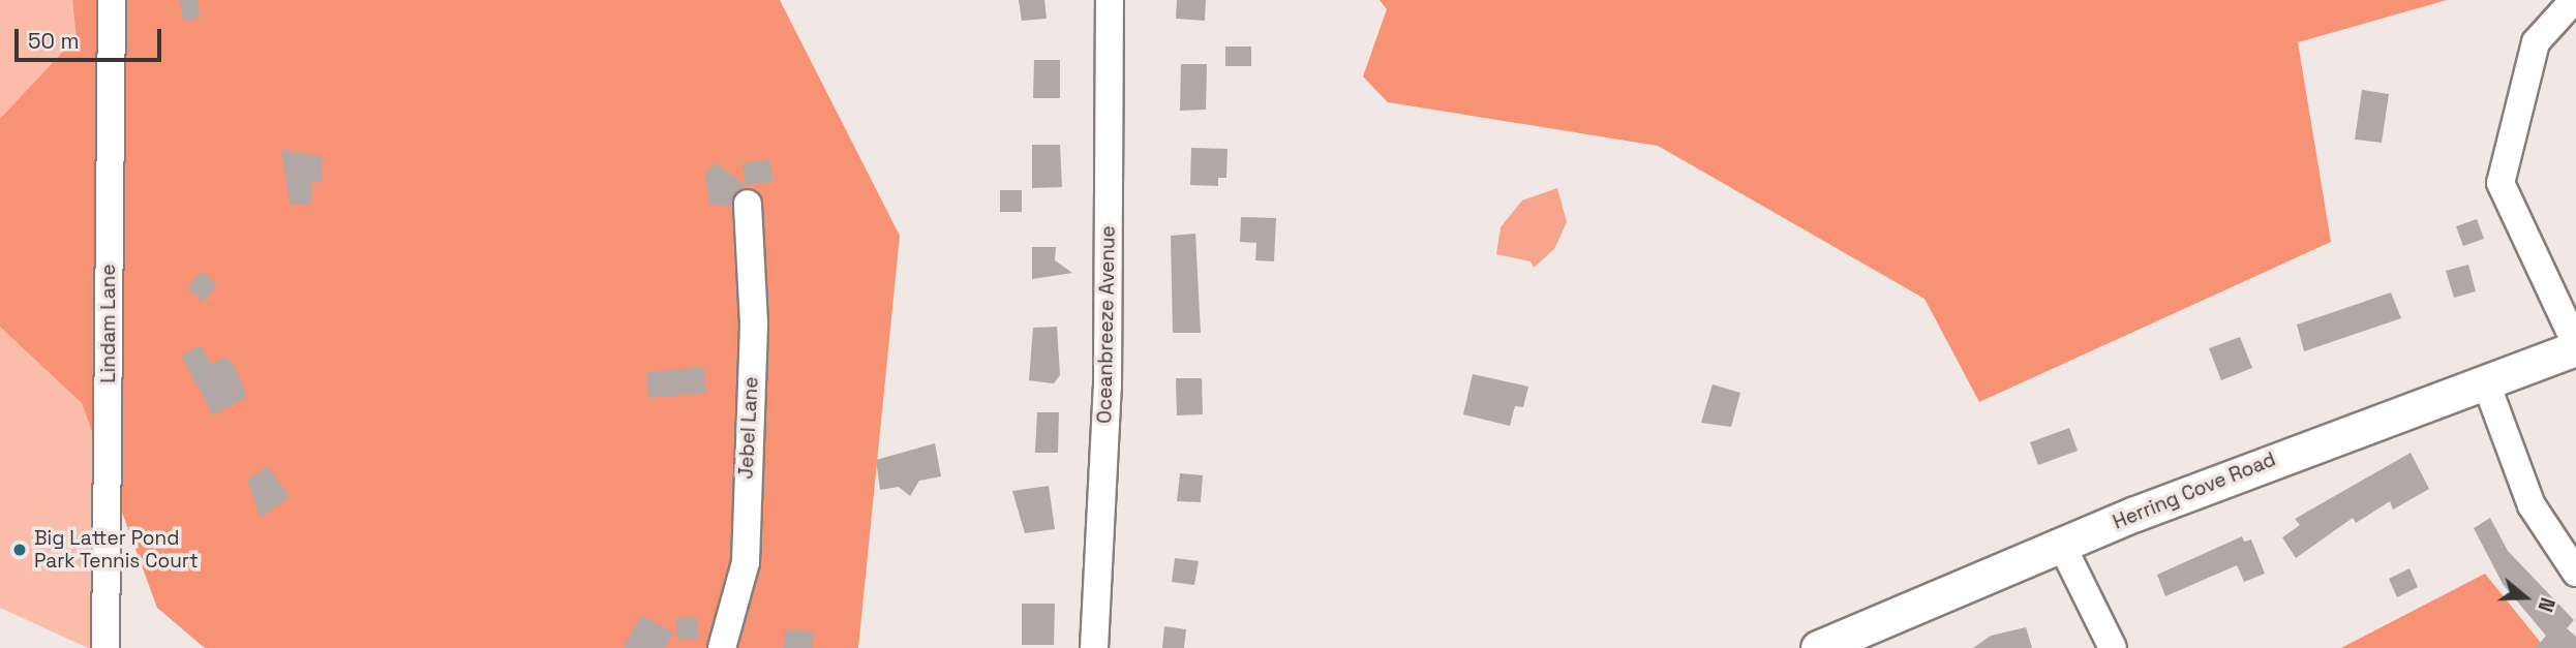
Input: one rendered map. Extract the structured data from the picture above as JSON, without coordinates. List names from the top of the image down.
{
  "streets": {
    "main road": ["Herring Cove Road"],
    "street": ["Lindam Lane", "Oceanbreeze Avenue", "Jebel Lane"]
  },
  "places": ["Big Latter Pond Park Tennis Court"],
  "scale_bar": "50 m",
  "north": "right"
}
